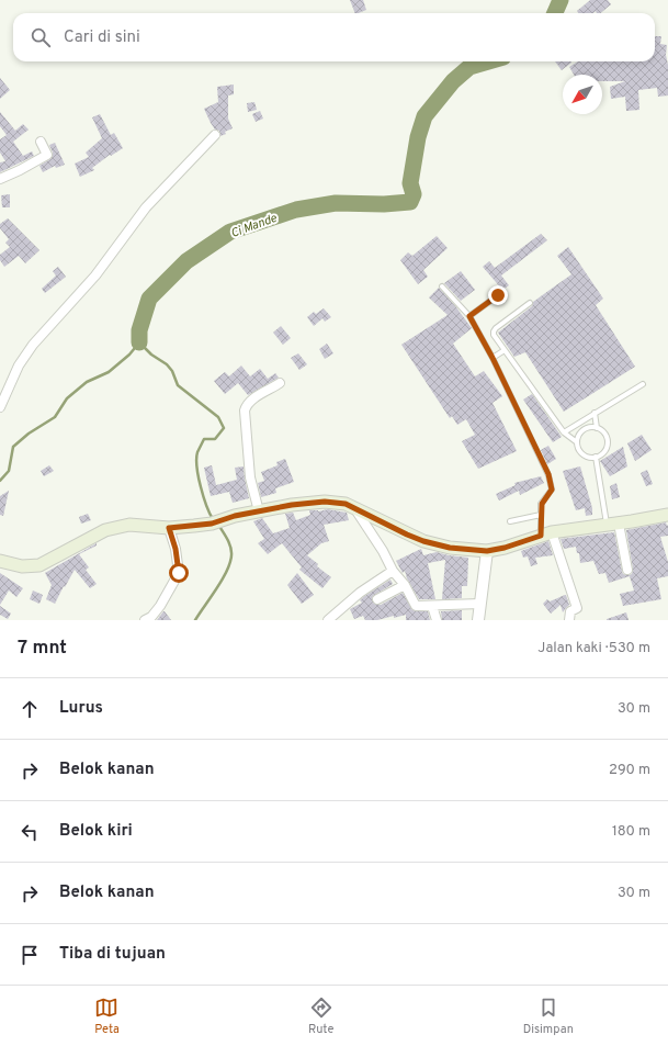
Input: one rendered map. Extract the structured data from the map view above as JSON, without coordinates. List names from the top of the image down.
{
  "water": ["Ci Mande"],
  "north": "bottom left",
  "page": {
    "search": "Cari di sini",
    "heading": ["7 mnt", "Jalan kaki · 530 m"],
    "list": [
      ["Lurus", "30 m"],
      ["Belok kanan", "290 m"],
      ["Belok kiri", "180 m"],
      ["Belok kanan", "30 m"],
      "Tiba di tujuan"
    ],
    "nav": ["Peta", "Rute", "Disimpan"]
  }
}
